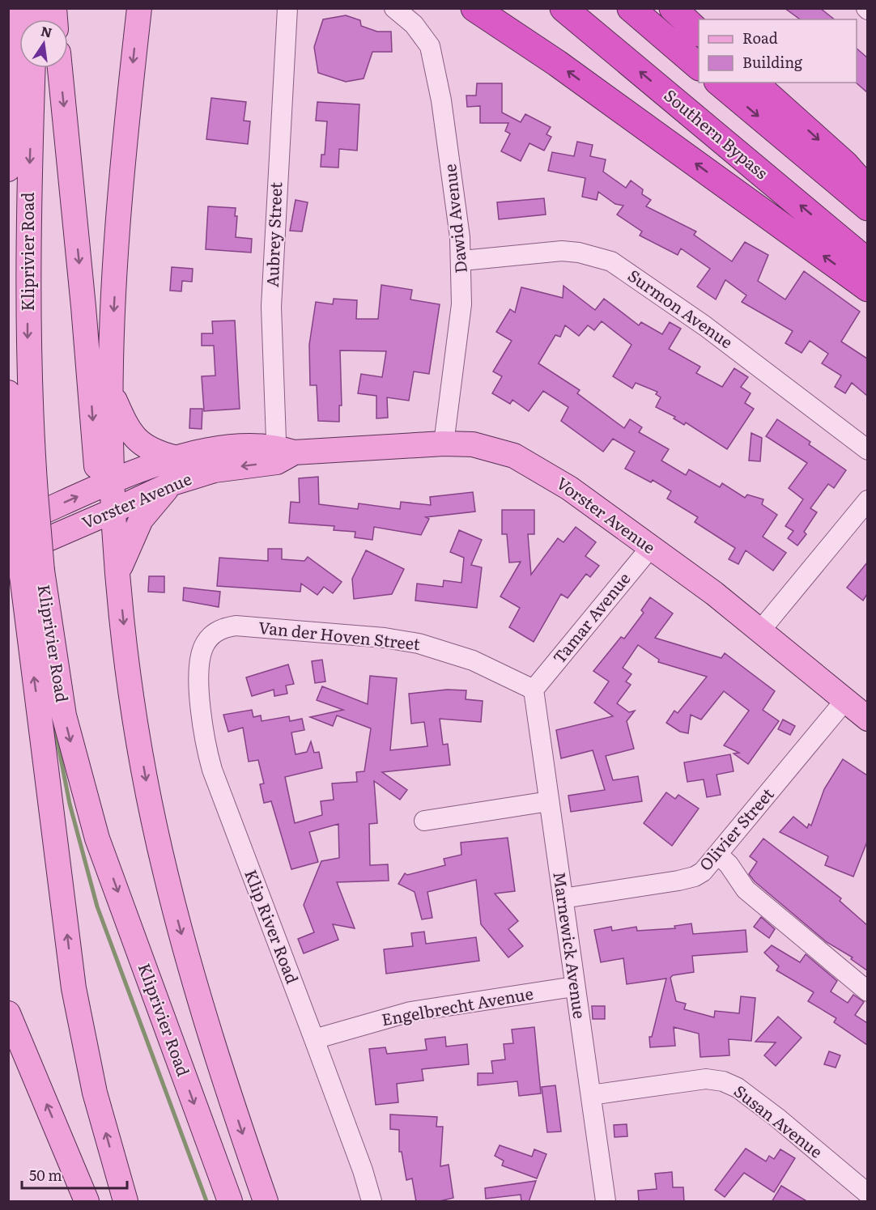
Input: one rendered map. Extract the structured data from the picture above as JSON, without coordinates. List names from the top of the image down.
{
  "streets": {
    "highway": ["Southern Bypass"],
    "main road": ["Kliprivier Road", "Vorster Avenue"],
    "street": [
      "Dawid Avenue",
      "Aubrey Street",
      "Surmon Avenue",
      "Tamar Avenue",
      "Van der Hoven Street",
      "Olivier Street",
      "Klip River Road",
      "Marnewick Avenue",
      "Engelbrecht Avenue",
      "Susan Avenue"
    ]
  },
  "crossings": [
    ["Dawid Avenue", "Surmon Avenue"],
    ["Dawid Avenue", "Vorster Avenue"],
    ["Aubrey Street", "Vorster Avenue"],
    ["Kliprivier Road", "Vorster Avenue"],
    ["Vorster Avenue", "Tamar Avenue"],
    ["Vorster Avenue", "Olivier Street"],
    ["Tamar Avenue", "Van der Hoven Street"],
    ["Tamar Avenue", "Marnewick Avenue"],
    ["Van der Hoven Street", "Klip River Road"],
    ["Van der Hoven Street", "Marnewick Avenue"],
    ["Olivier Street", "Marnewick Avenue"],
    ["Klip River Road", "Engelbrecht Avenue"],
    ["Marnewick Avenue", "Engelbrecht Avenue"],
    ["Marnewick Avenue", "Susan Avenue"]
  ],
  "legend": ["Road", "Building"],
  "scale_bar": "50 m",
  "north": "top"
}
